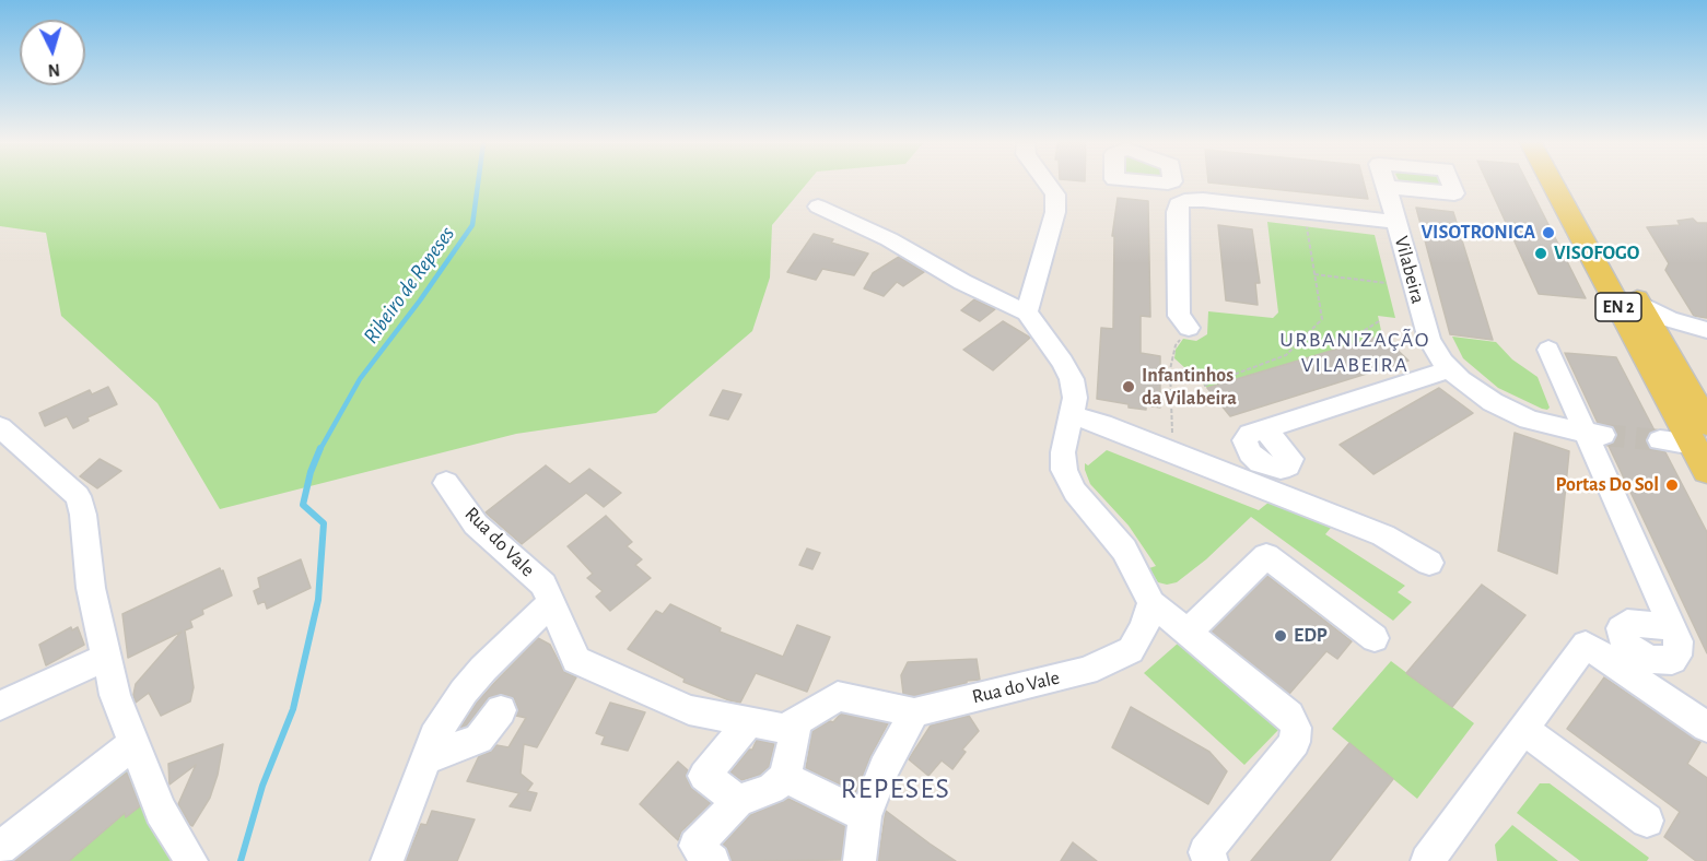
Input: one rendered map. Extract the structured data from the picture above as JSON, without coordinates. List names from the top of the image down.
{
  "streets": {
    "main road": ["EN 2"],
    "street": ["Vilabeira", "Rua do Vale"]
  },
  "districts": ["URBANIZAÇÃO VILABEIRA", "REPESES"],
  "water": ["Ribeiro de Repeses"],
  "places": [
    "VISOTRONICA",
    "VISOFOGO",
    "Infantinhos da Vilabeira",
    "Portas Do Sol",
    "EDP"
  ],
  "north": "bottom"
}
